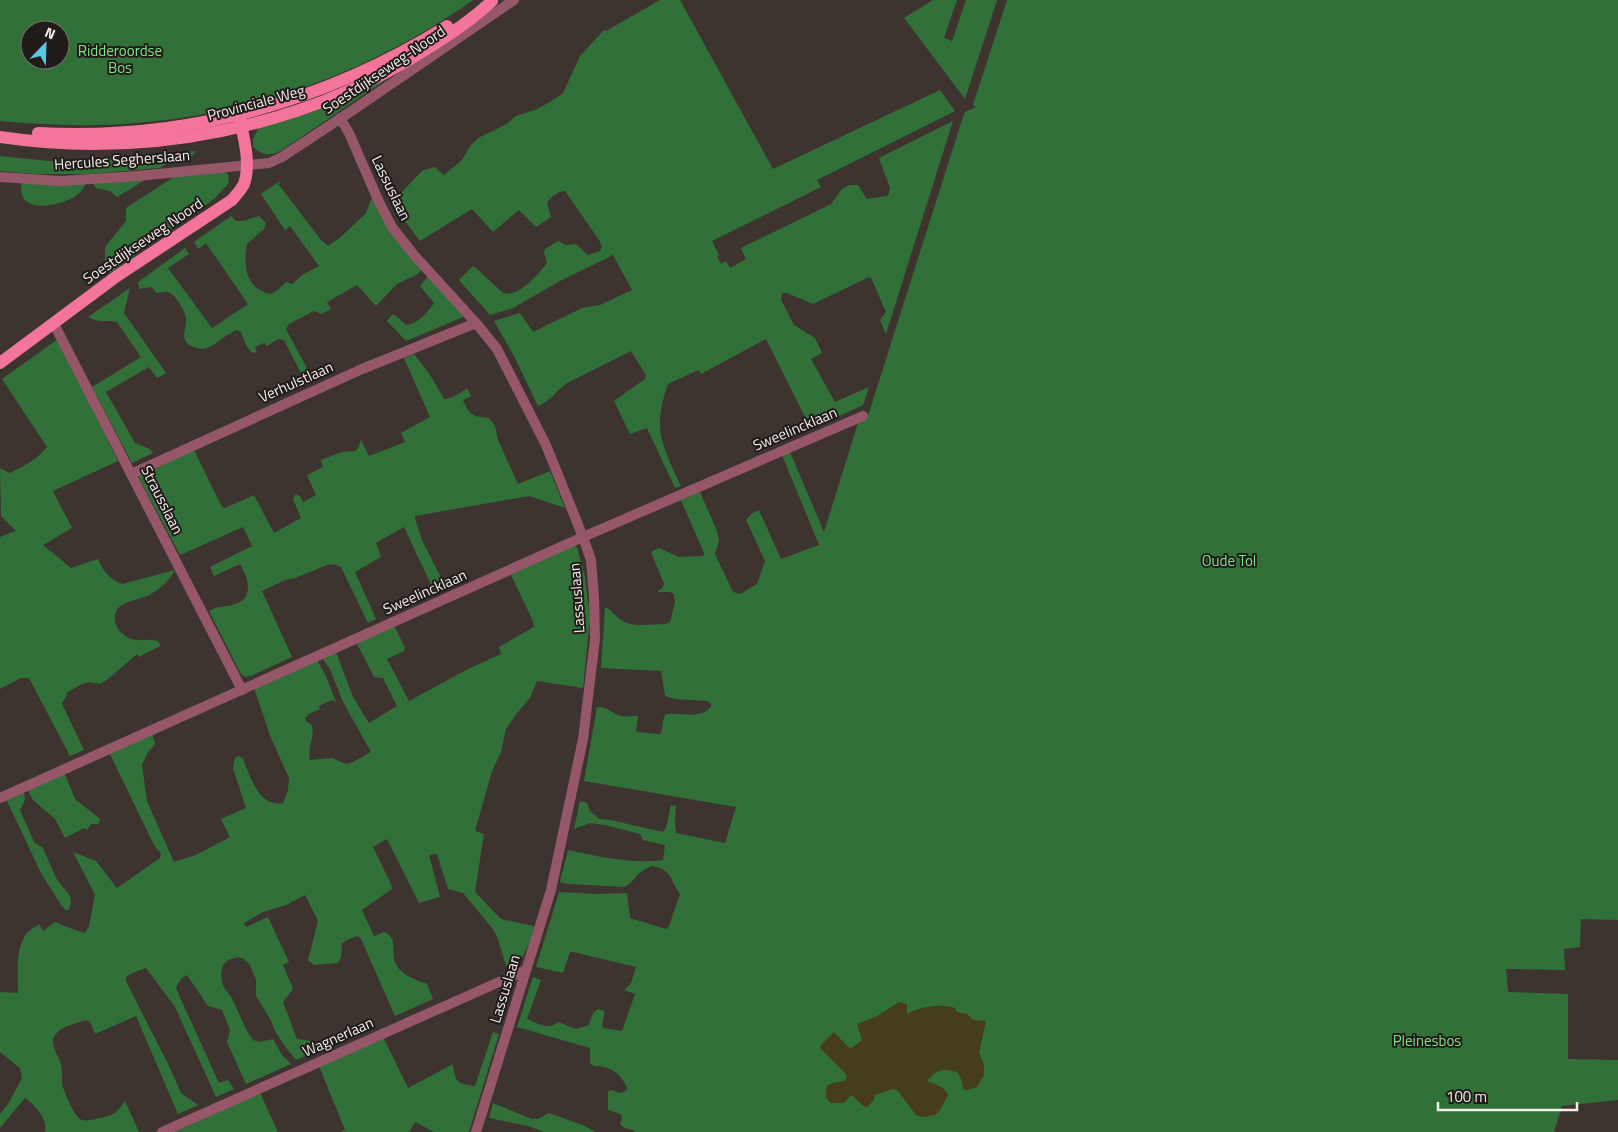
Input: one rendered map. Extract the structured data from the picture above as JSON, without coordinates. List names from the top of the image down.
{
  "streets": {
    "main road": ["Provinciale Weg", "Soestdijkseweg Noord"],
    "street": [
      "Soestdijkseweg-Noord",
      "Hercules Segherslaan",
      "Lassuslaan",
      "Verhulstlaan",
      "Sweelincklaan",
      "Strausslaan",
      "Wagnerlaan"
    ]
  },
  "crossings": [
    ["Soestdijkseweg-Noord", "Hercules Segherslaan"],
    ["Soestdijkseweg-Noord", "Lassuslaan"],
    ["Provinciale Weg", "Soestdijkseweg Noord"],
    ["Hercules Segherslaan", "Soestdijkseweg Noord"],
    ["Lassuslaan", "Verhulstlaan"],
    ["Lassuslaan", "Sweelincklaan"],
    ["Lassuslaan", "Wagnerlaan"],
    ["Soestdijkseweg Noord", "Strausslaan"],
    ["Verhulstlaan", "Strausslaan"],
    ["Sweelincklaan", "Strausslaan"]
  ],
  "parks": ["Ridderoordse Bos", "Oude Tol", "Pleinesbos"],
  "scale_bar": "100 m",
  "north": "top right"
}
